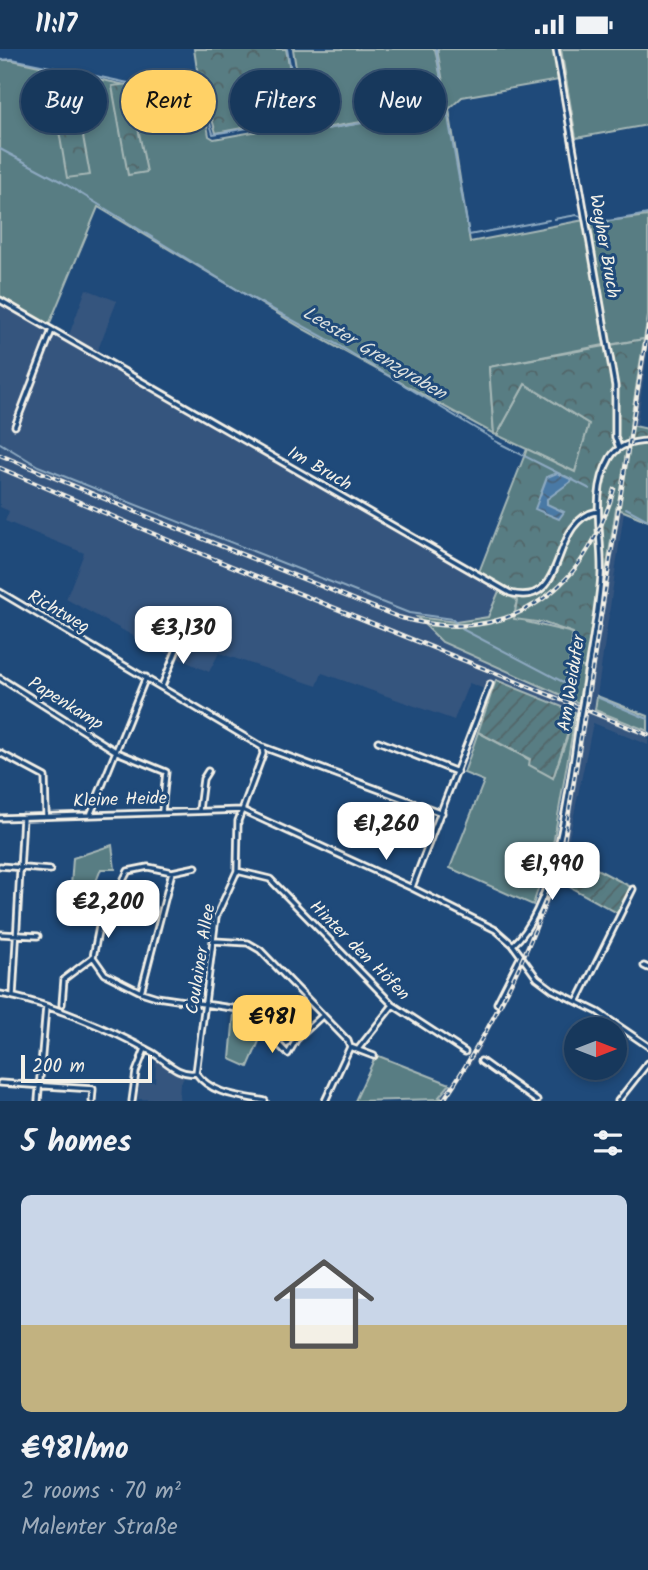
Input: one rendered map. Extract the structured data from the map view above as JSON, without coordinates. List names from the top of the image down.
{
  "streets": {
    "street": [
      "Weyher Bruch",
      "Im Bruch",
      "Richtweg",
      "Am Weidufer",
      "Papenkamp",
      "Kleine Heide",
      "Hinter den Höfen",
      "Coulainer Allee"
    ]
  },
  "crossings": [
    ["Weyher Bruch", "Am Weidufer"],
    ["Im Bruch", "Am Weidufer"],
    ["Papenkamp", "Kleine Heide"],
    ["Kleine Heide", "Coulainer Allee"],
    ["Hinter den Höfen", "Coulainer Allee"]
  ],
  "water": ["Leester Grenzgraben"],
  "scale_bar": "200 m",
  "north": "right",
  "page": {
    "status": "11:17",
    "chip": [
      "Buy",
      "Rent",
      "Filters",
      "New"
    ],
    "price": [
      "€3,130",
      "€1,260",
      "€1,990",
      "€2,200",
      "€981"
    ],
    "scale": "200 m",
    "heading": "5 homes",
    "list": [
      {
        "name": "€981/mo",
        "note": "2 rooms · 70 m² · Malenter Straße"
      }
    ]
  }
}
